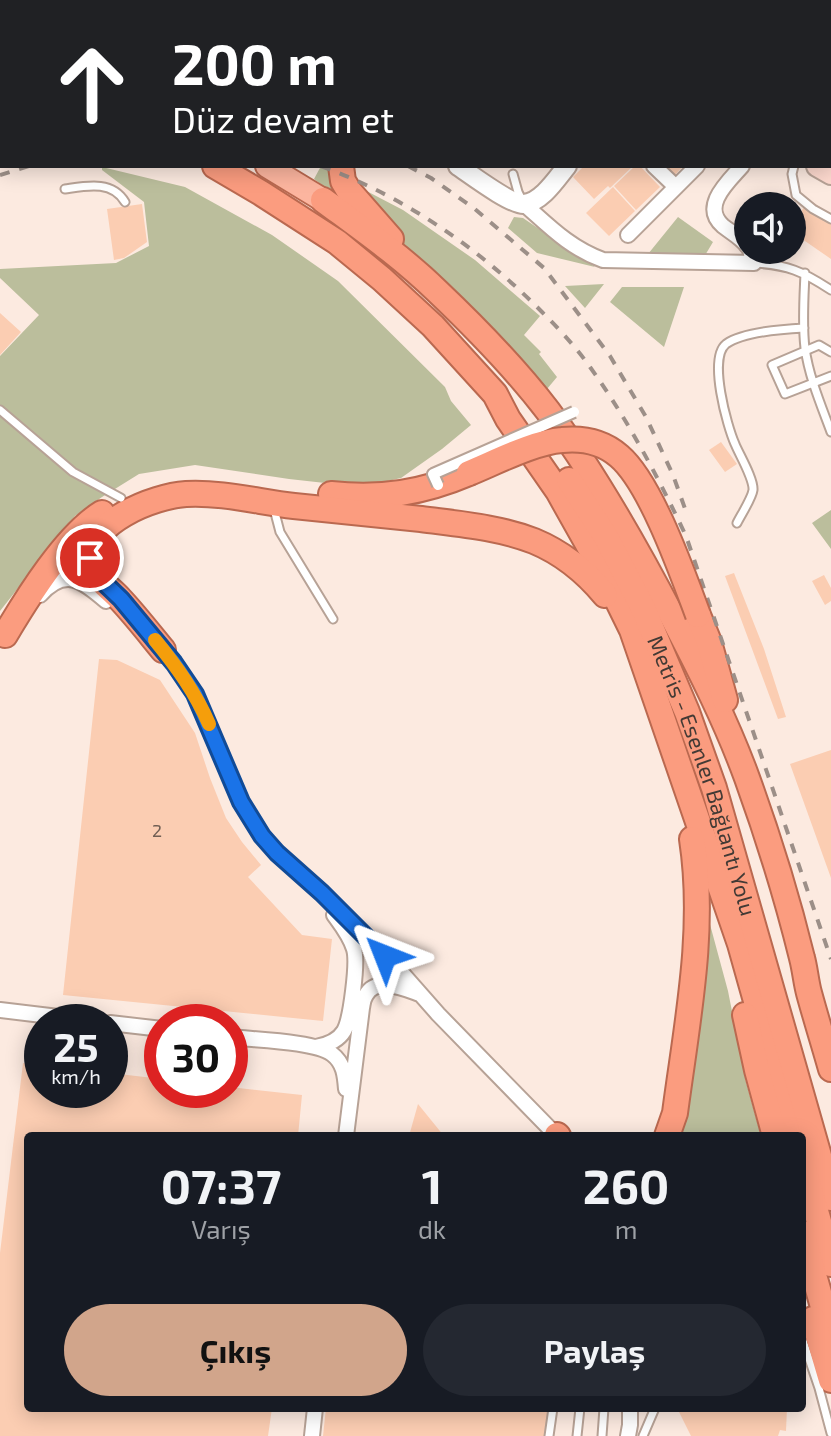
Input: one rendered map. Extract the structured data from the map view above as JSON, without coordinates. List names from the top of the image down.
{
  "streets": {
    "highway": ["Metris - Esenler Bağlantı Yolu"]
  },
  "house_numbers": ["2"],
  "page": {
    "turn": ["200 m", "Düz devam et"],
    "speed": "25 km/h",
    "limit": "30",
    "eta": [
      "07:37",
      "Varış",
      "1",
      "dk",
      "260",
      "m"
    ],
    "buttons": ["Çıkış", "Paylaş"]
  }
}
